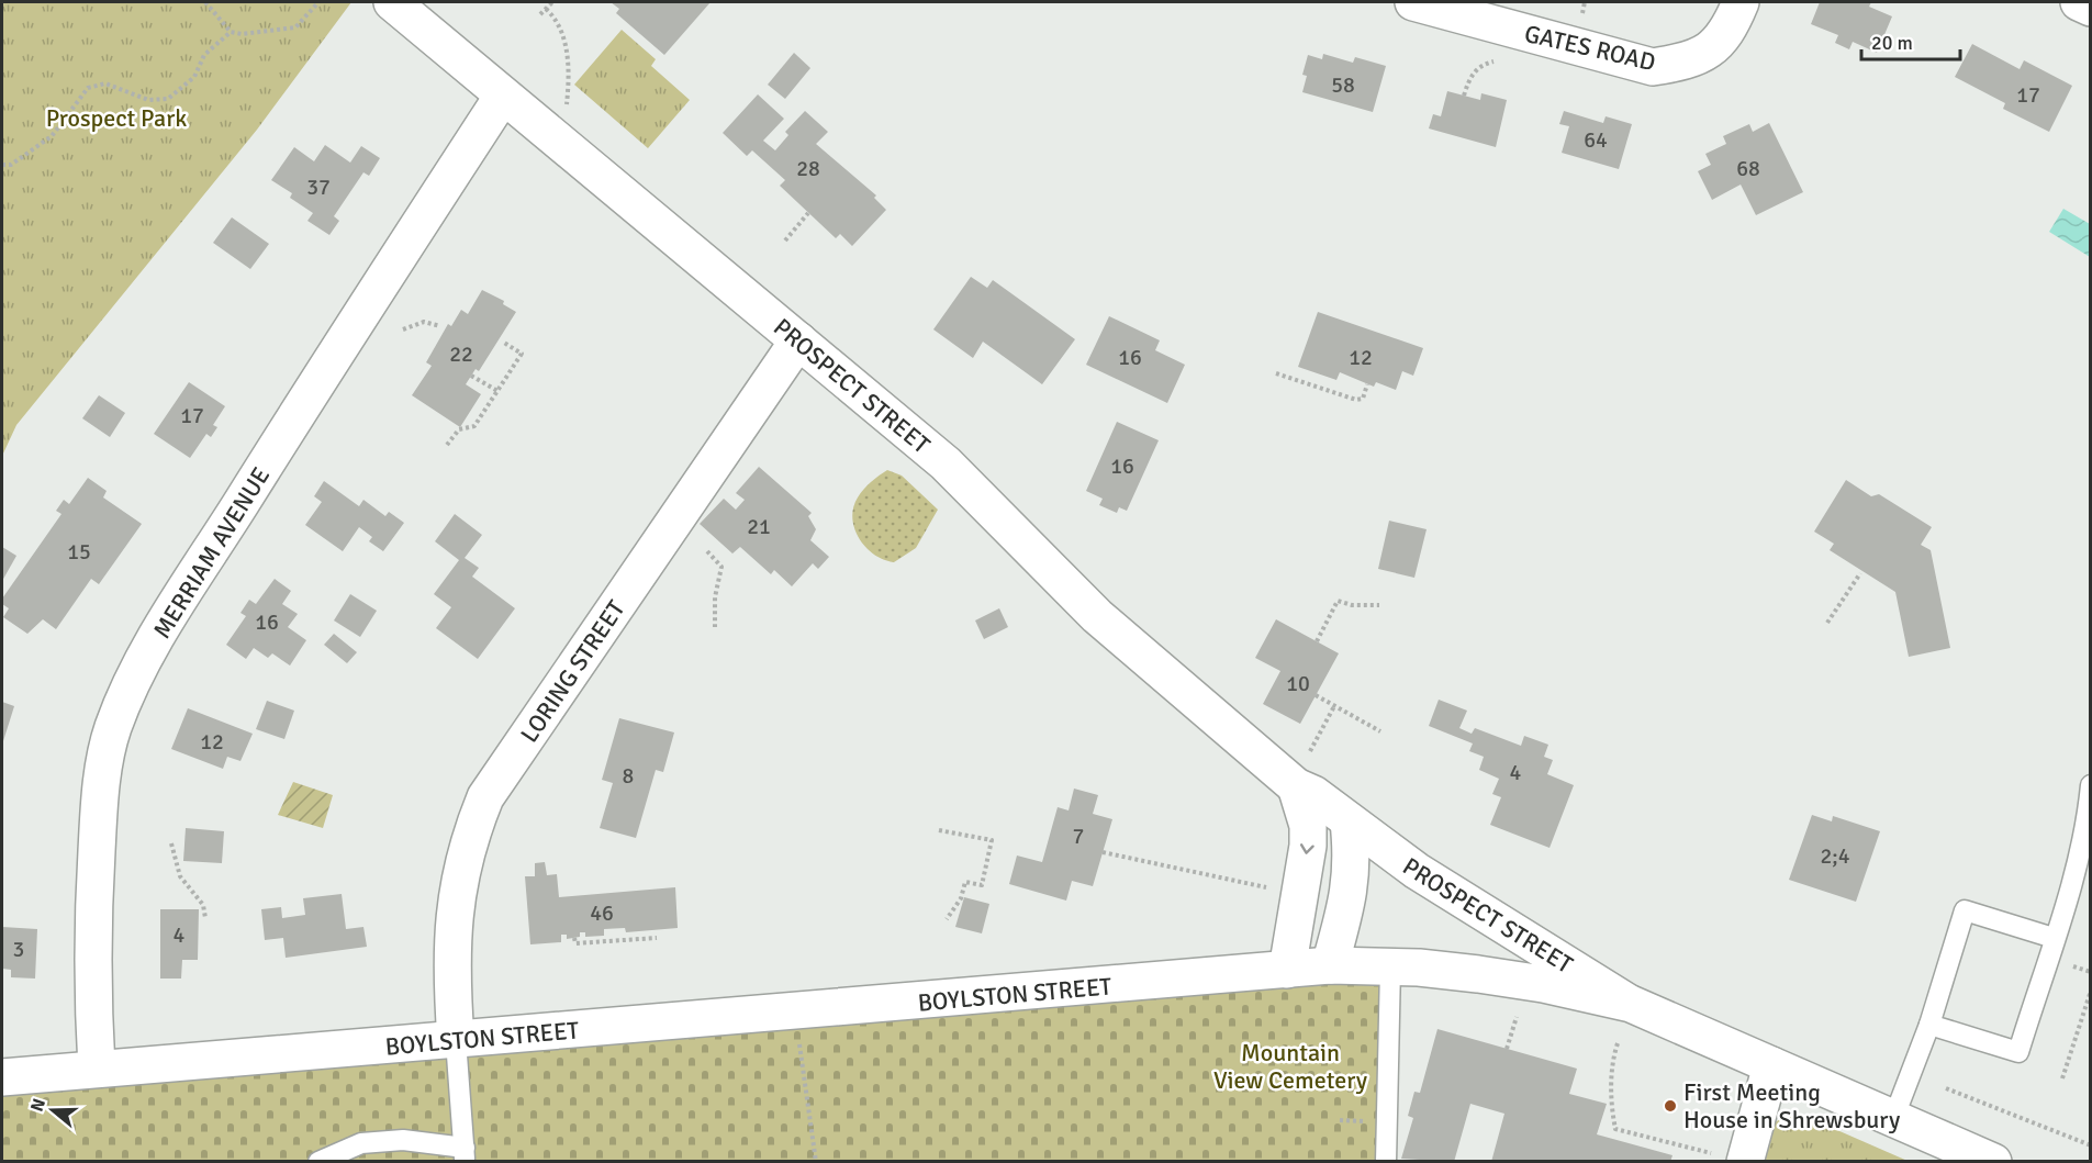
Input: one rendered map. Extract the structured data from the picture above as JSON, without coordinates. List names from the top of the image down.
{
  "streets": {
    "street": [
      "GATES ROAD",
      "PROSPECT STREET",
      "MERRIAM AVENUE",
      "LORING STREET",
      "BOYLSTON STREET"
    ]
  },
  "crossings": [
    ["PROSPECT STREET", "MERRIAM AVENUE"],
    ["PROSPECT STREET", "LORING STREET"],
    ["PROSPECT STREET", "BOYLSTON STREET"],
    ["MERRIAM AVENUE", "BOYLSTON STREET"],
    ["LORING STREET", "BOYLSTON STREET"]
  ],
  "parks": ["Prospect Park", "Mountain View Cemetery"],
  "places": ["First Meeting House in Shrewsbury"],
  "house_numbers": [
    "58",
    "17",
    "64",
    "28",
    "68",
    "37",
    "22",
    "16",
    "12",
    "17",
    "16",
    "21",
    "15",
    "16",
    "10",
    "12",
    "4",
    "8",
    "7",
    "2;4",
    "46",
    "4",
    "3"
  ],
  "scale_bar": "20 m",
  "north": "left"
}
